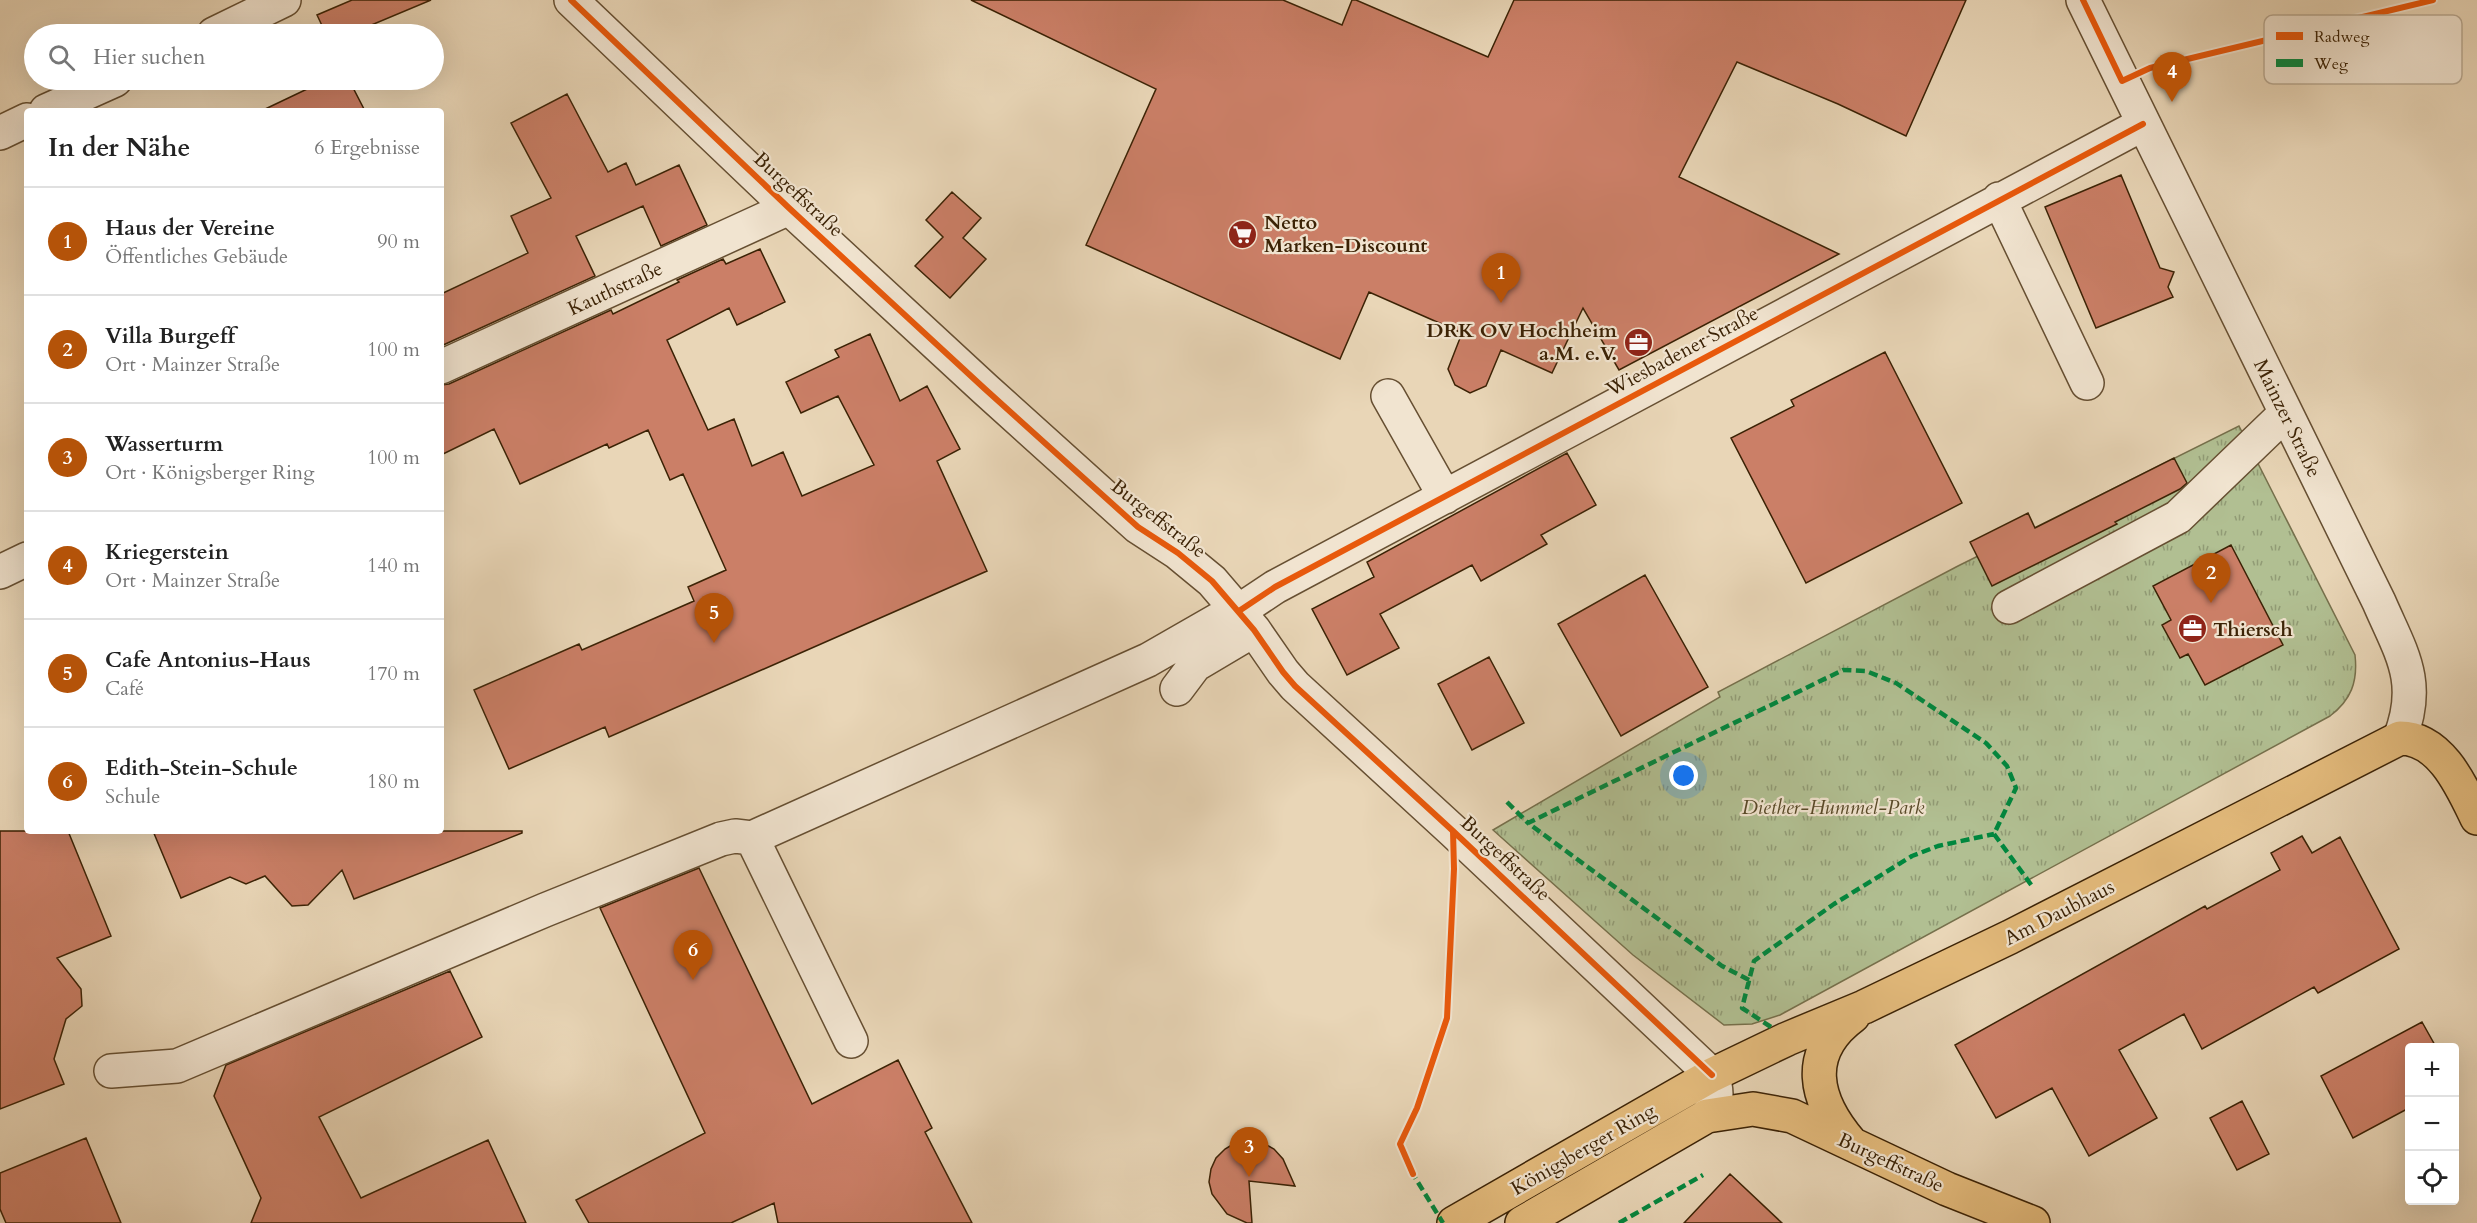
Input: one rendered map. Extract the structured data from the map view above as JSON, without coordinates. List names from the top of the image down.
{
  "streets": {
    "main road": ["Burgeffstraße", "Am Daubhaus", "Königsberger Ring"],
    "street": ["Kauthstraße", "Wiesbadener Straße", "Mainzer Straße"]
  },
  "crossings": [
    ["Burgeffstraße", "Kauthstraße"],
    ["Burgeffstraße", "Wiesbadener Straße"],
    ["Burgeffstraße", "Am Daubhaus"],
    ["Burgeffstraße", "Königsberger Ring"],
    ["Wiesbadener Straße", "Mainzer Straße"],
    ["Mainzer Straße", "Am Daubhaus"],
    ["Am Daubhaus", "Königsberger Ring"]
  ],
  "parks": ["Diether-Hummel-Park"],
  "places": {
    "supermarket": ["Netto Marken-Discount"],
    "office": ["DRK OV Hochheim a.M. e.V.", "Thiersch"]
  },
  "legend": ["Radweg", "Weg"],
  "page": {
    "search": "Hier suchen",
    "pins": [
      "4",
      "1",
      "2",
      "5",
      "6",
      "3"
    ],
    "heading": ["In der Nähe", "6 Ergebnisse"],
    "list": [
      {
        "mark": "1",
        "name": "Haus der Vereine",
        "note": "Öffentliches Gebäude",
        "value": "90 m"
      },
      {
        "mark": "2",
        "name": "Villa Burgeff",
        "note": "Ort · Mainzer Straße",
        "value": "100 m"
      },
      {
        "mark": "3",
        "name": "Wasserturm",
        "note": "Ort · Königsberger Ring",
        "value": "100 m"
      },
      {
        "mark": "4",
        "name": "Kriegerstein",
        "note": "Ort · Mainzer Straße",
        "value": "140 m"
      },
      {
        "mark": "5",
        "name": "Cafe Antonius-Haus",
        "note": "Café",
        "value": "170 m"
      },
      {
        "mark": "6",
        "name": "Edith-Stein-Schule",
        "note": "Schule",
        "value": "180 m"
      }
    ],
    "map_buttons": ["+", "−"]
  }
}
